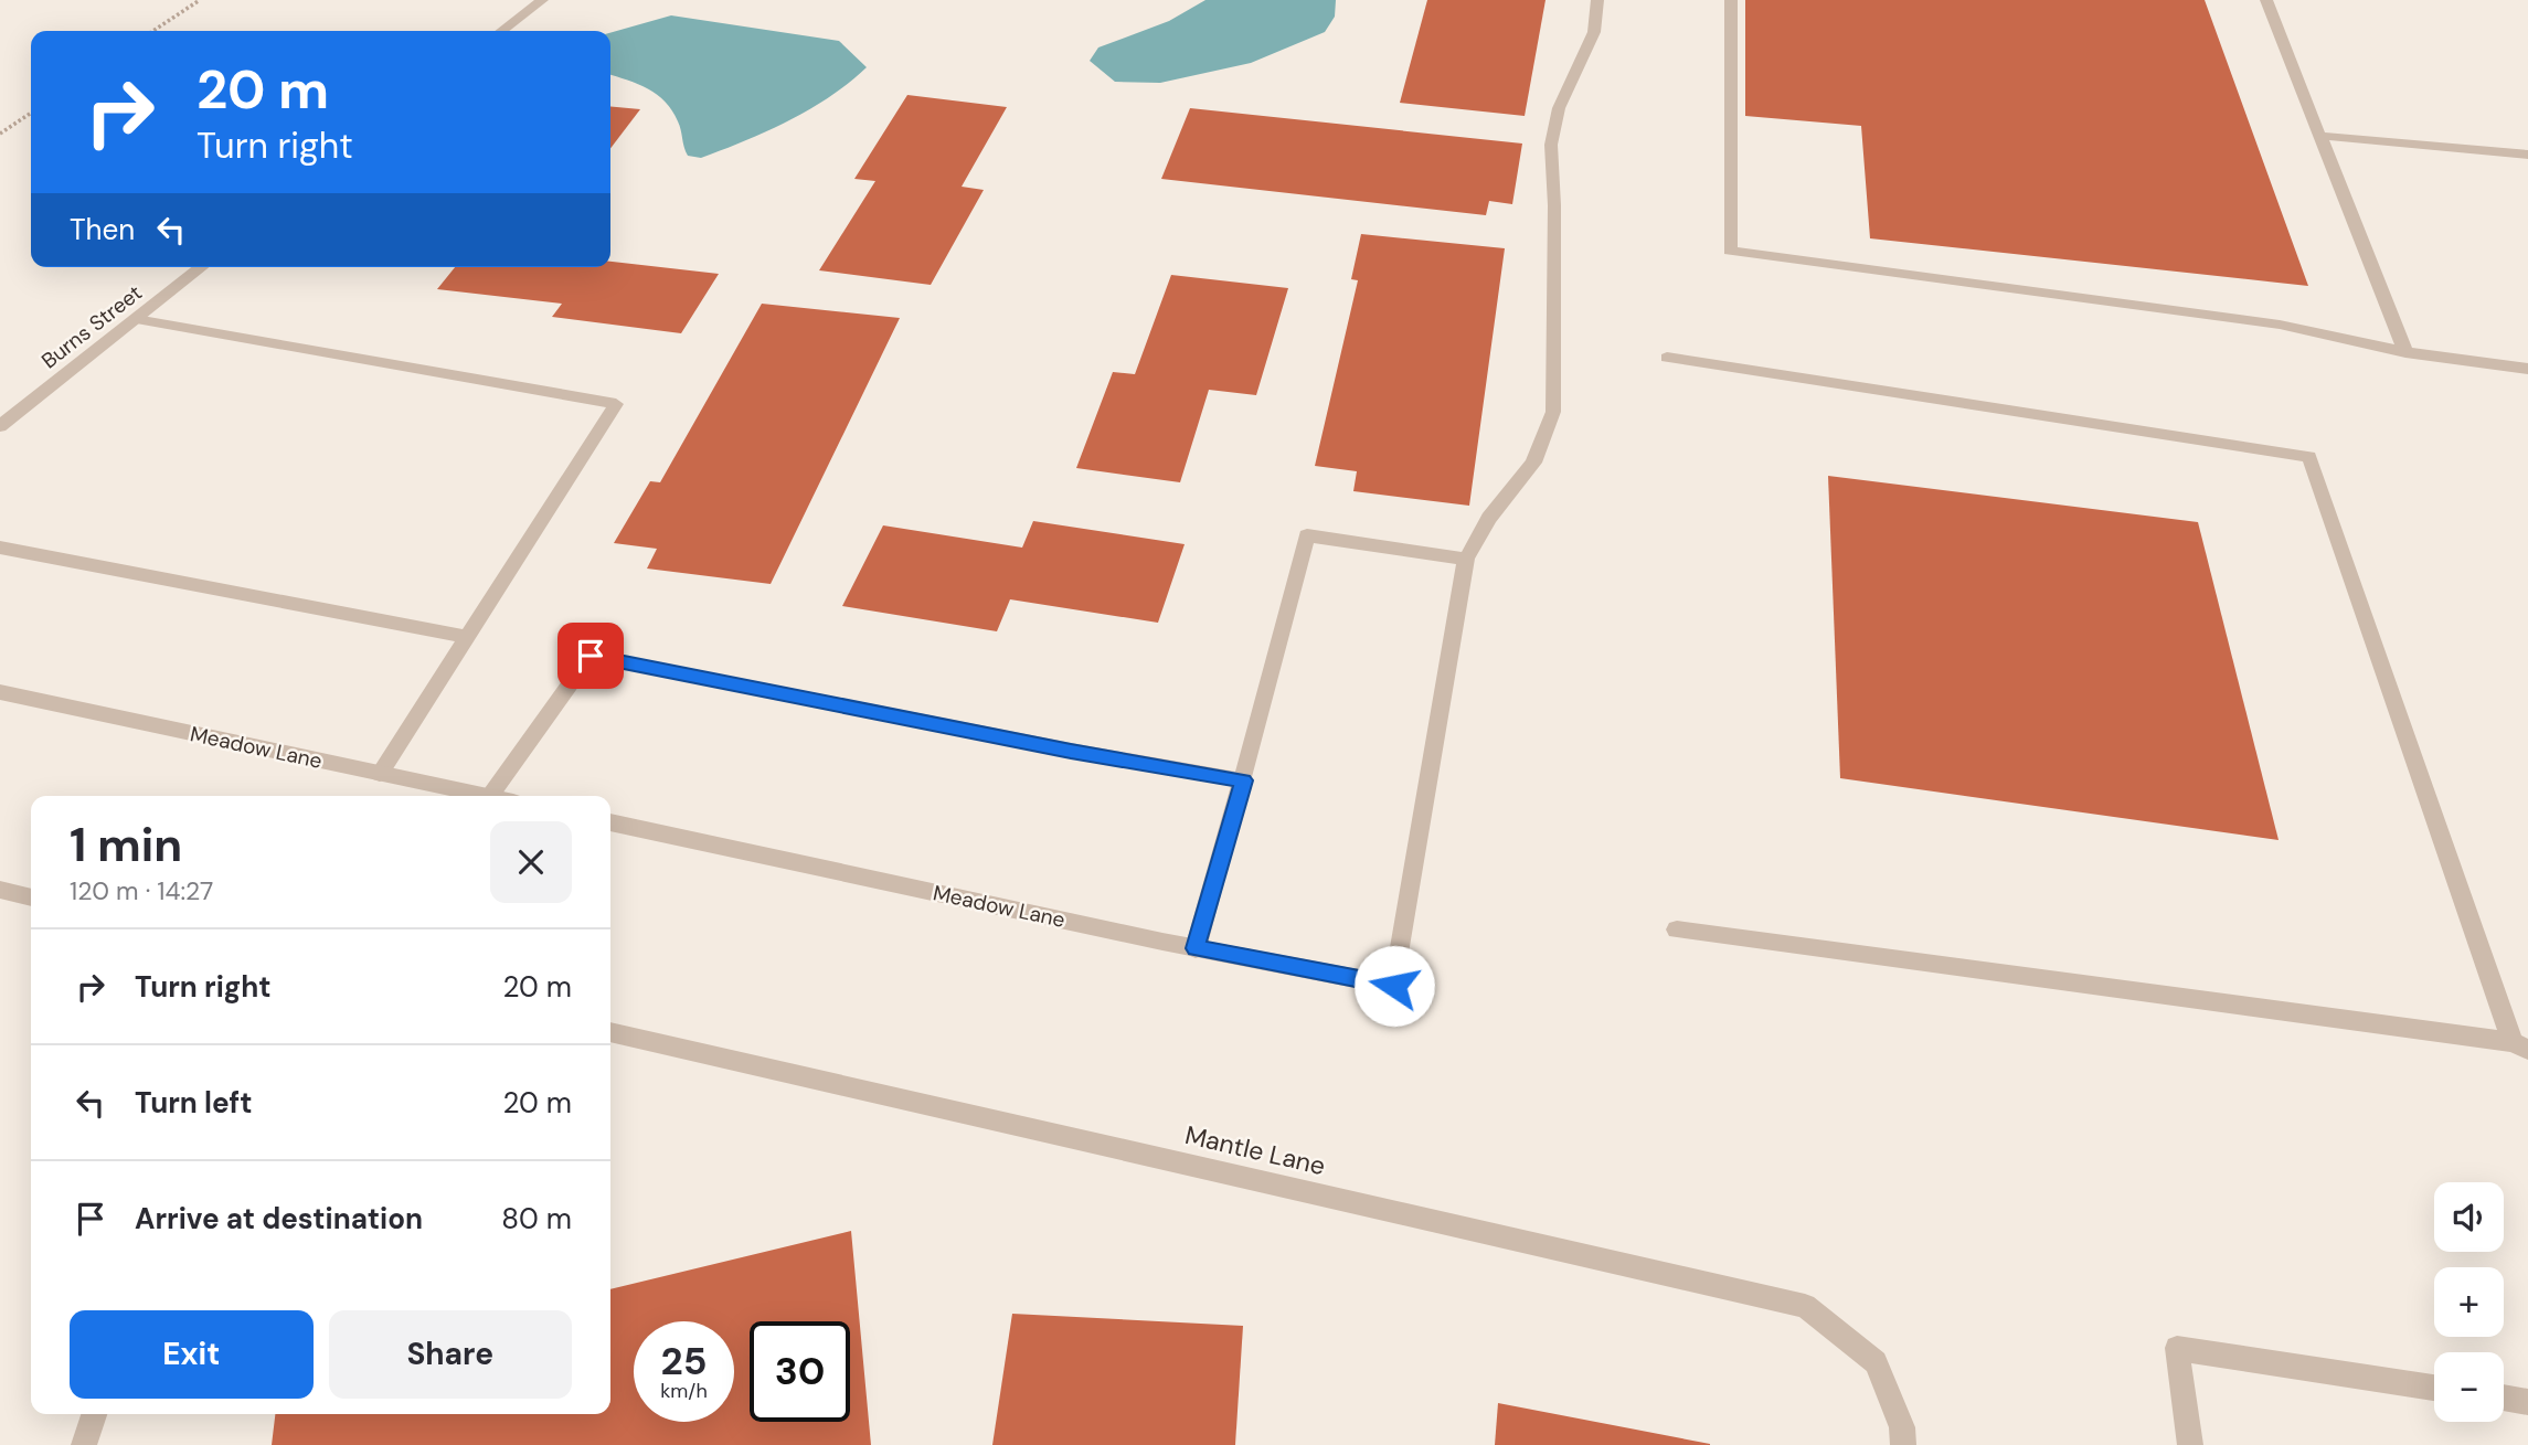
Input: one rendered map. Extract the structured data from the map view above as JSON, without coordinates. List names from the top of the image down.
{
  "streets": {
    "street": ["Burns Street", "Meadow Lane", "Mantle Lane"]
  },
  "page": {
    "turn": ["20 m", "Turn right"],
    "then": "Then",
    "heading": ["1 min", "120 m · 14:27"],
    "list": [
      {
        "name": "Turn right",
        "value": "20 m"
      },
      {
        "name": "Turn left",
        "value": "20 m"
      },
      {
        "name": "Arrive at destination",
        "value": "80 m"
      }
    ],
    "map_buttons": ["+", "−"],
    "buttons": ["Exit", "Share"],
    "speed": "25 km/h",
    "limit": "30"
  }
}
